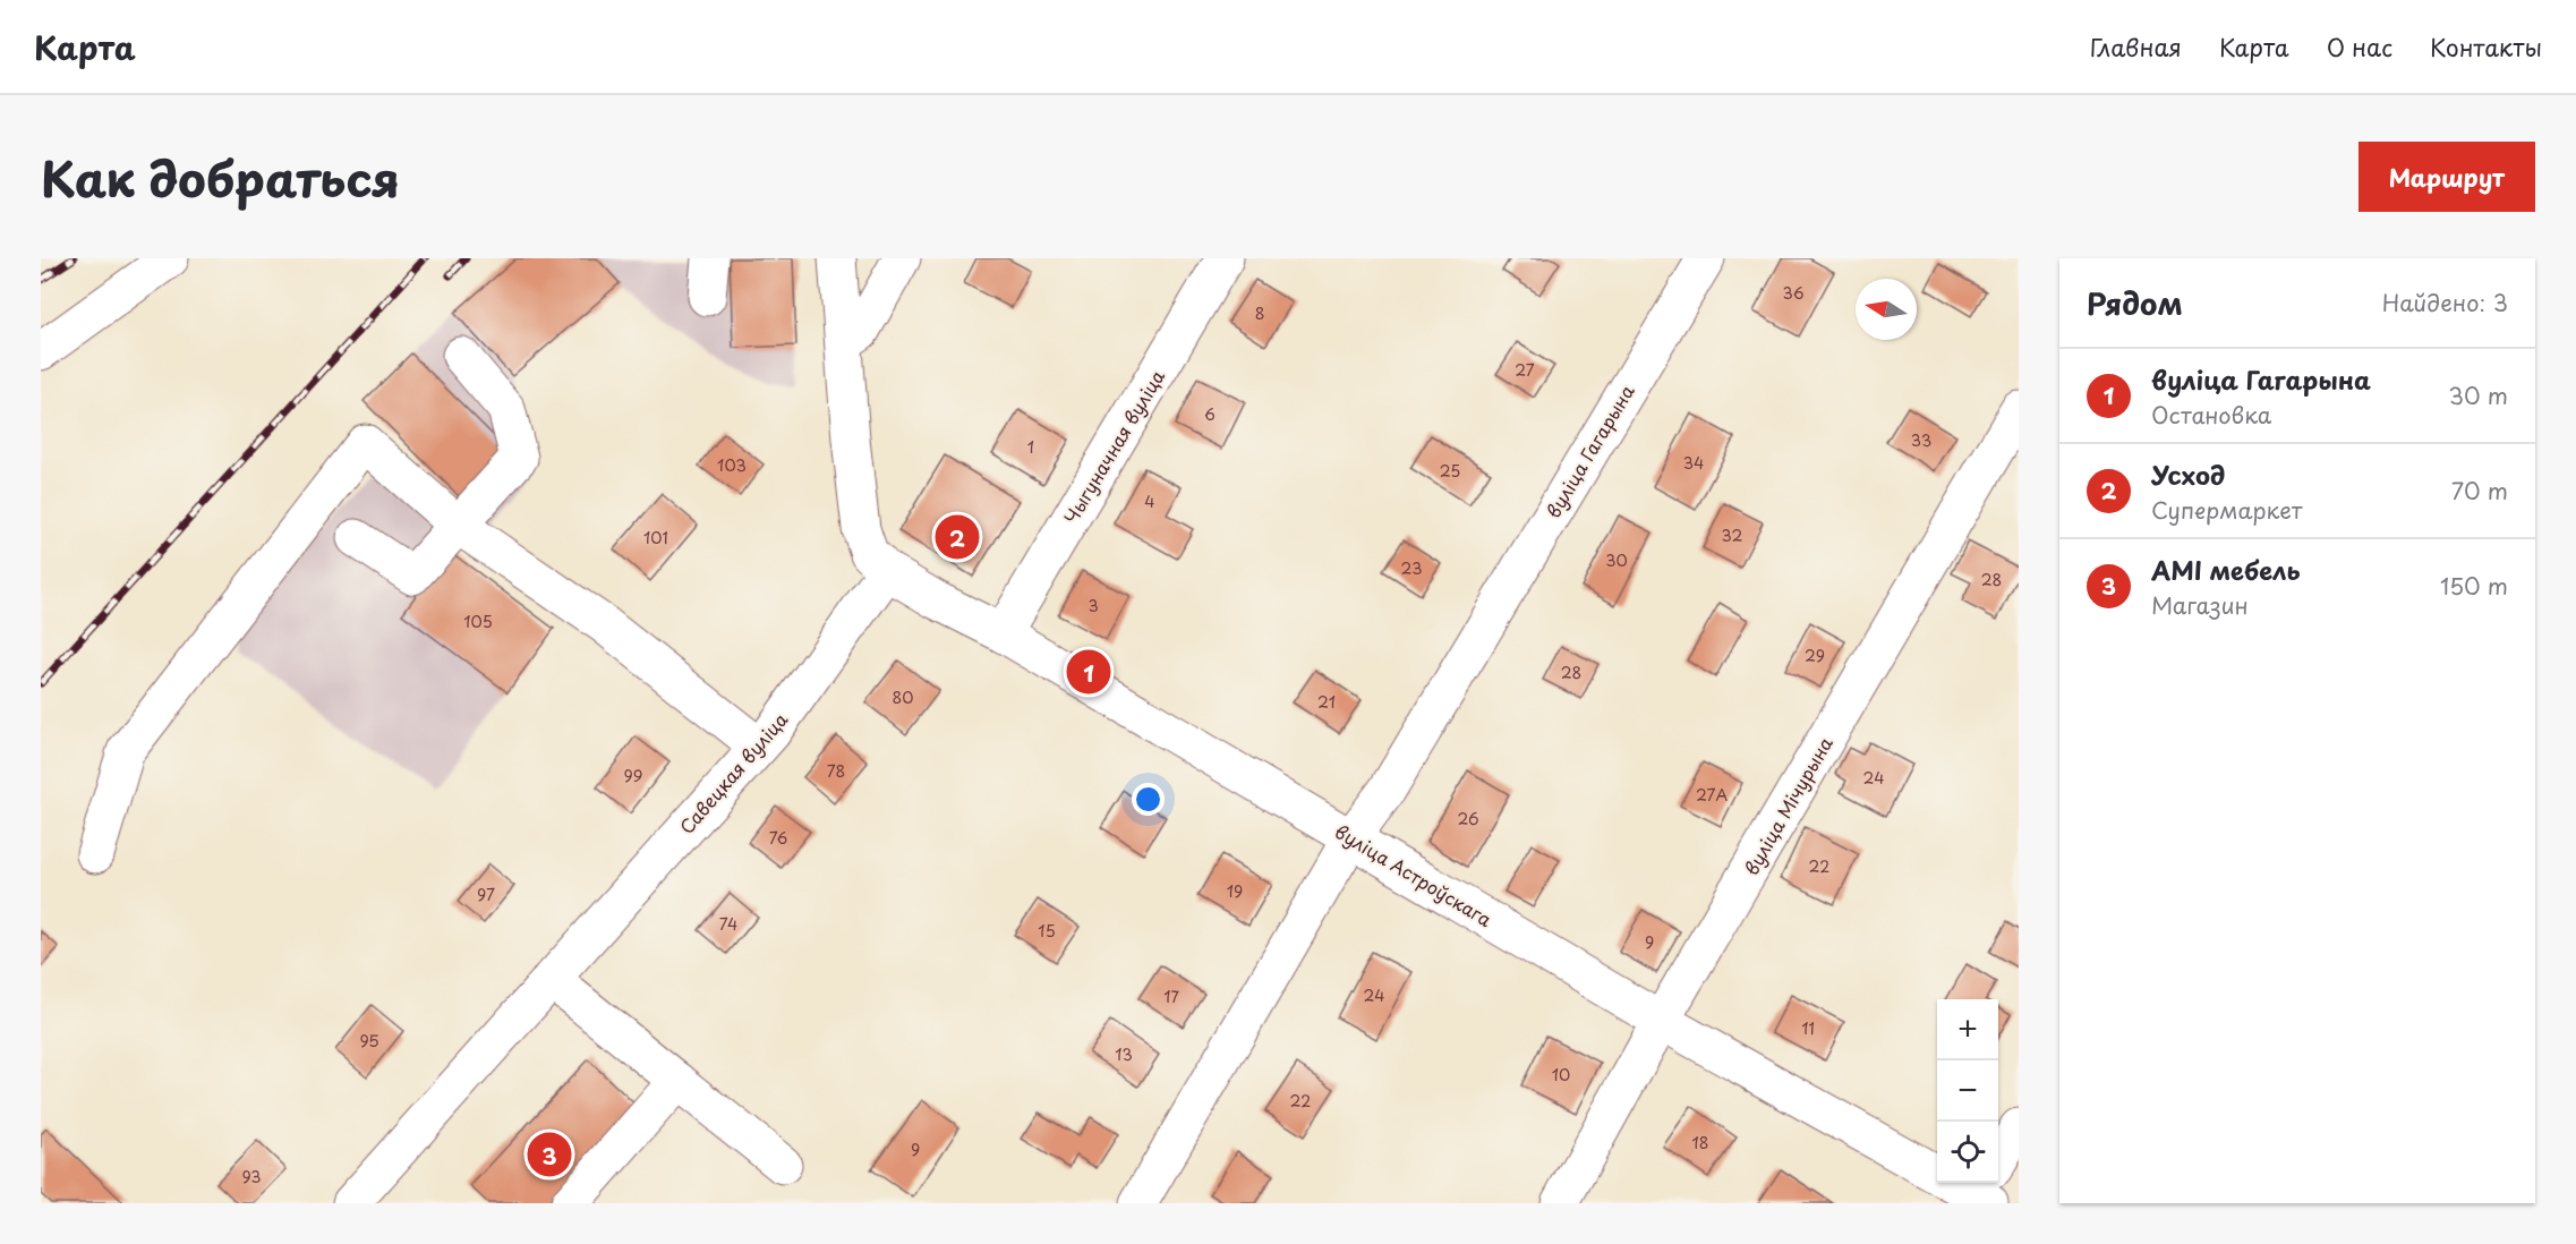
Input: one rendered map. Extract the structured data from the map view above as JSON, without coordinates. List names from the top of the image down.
{
  "streets": {
    "main road": [
      "Чыгуначная вуліца",
      "вуліца Гагарына",
      "Савецкая вуліца",
      "вуліца Мічурына",
      "вуліца Астроўскага"
    ]
  },
  "crossings": [
    ["Чыгуначная вуліца", "вуліца Астроўскага"],
    ["вуліца Гагарына", "вуліца Астроўскага"],
    ["Савецкая вуліца", "вуліца Астроўскага"],
    ["вуліца Мічурына", "вуліца Астроўскага"]
  ],
  "house_numbers": [
    "36",
    "8",
    "27",
    "6",
    "33",
    "1",
    "34",
    "103",
    "25",
    "4",
    "32",
    "101",
    "30",
    "23",
    "28",
    "3",
    "105",
    "29",
    "28",
    "80",
    "21",
    "78",
    "99",
    "24",
    "27А",
    "26",
    "76",
    "22",
    "19",
    "97",
    "74",
    "15",
    "9",
    "24",
    "17",
    "11",
    "95",
    "13",
    "10",
    "22",
    "18",
    "9",
    "93"
  ],
  "north": "left",
  "page": {
    "header": "Карта",
    "nav": [
      "Главная",
      "Карта",
      "О нас",
      "Контакты"
    ],
    "title": "Как добраться",
    "buttons": "Маршрут",
    "heading": ["Рядом", "Найдено: 3"],
    "list": [
      {
        "mark": "1",
        "name": "вуліца Гагарына",
        "note": "Остановка",
        "value": "30 m"
      },
      {
        "mark": "2",
        "name": "Усход",
        "note": "Супермаркет",
        "value": "70 m"
      },
      {
        "mark": "3",
        "name": "AMI мебель",
        "note": "Магазин",
        "value": "150 m"
      }
    ],
    "pins": ["2", "1", "3"],
    "map_buttons": ["+", "−"]
  }
}
